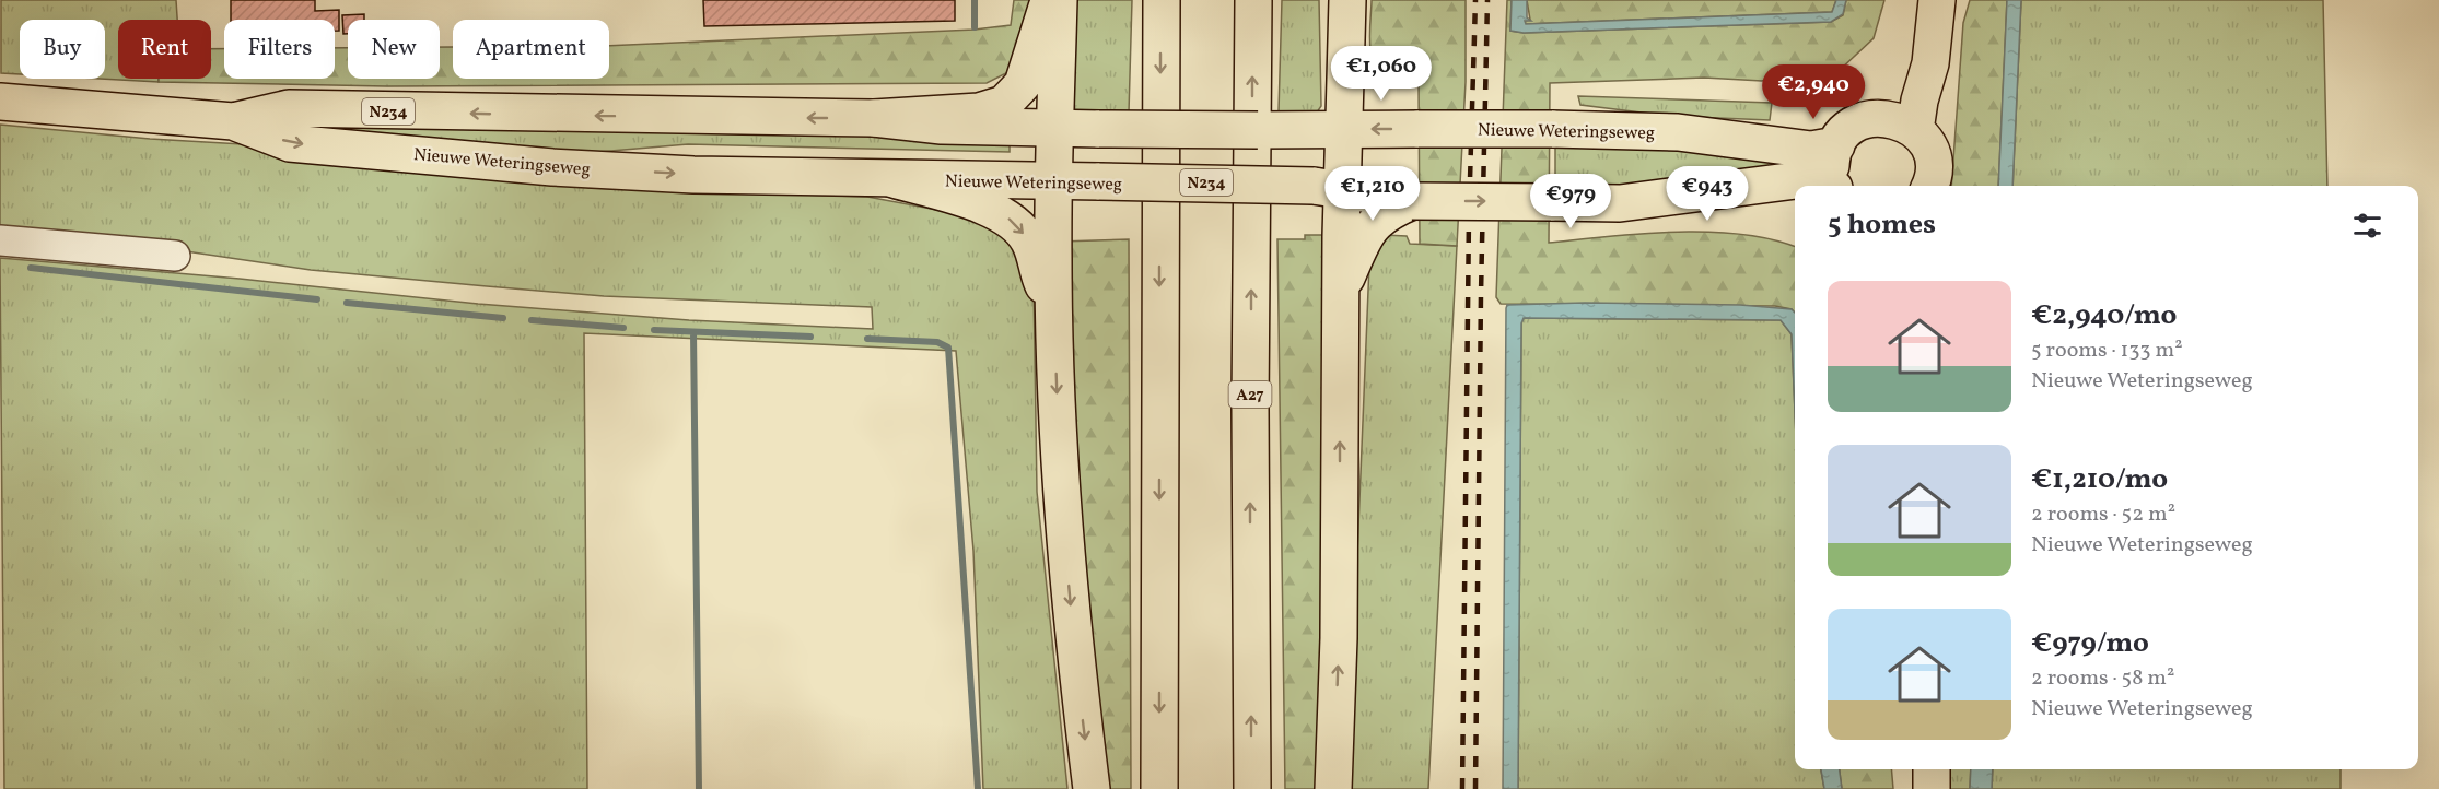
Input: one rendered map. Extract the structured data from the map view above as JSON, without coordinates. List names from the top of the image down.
{
  "streets": {
    "main road": ["N234", "Nieuwe Weteringseweg", "A27"]
  },
  "page": {
    "chip": [
      "Buy",
      "Rent",
      "Filters",
      "New",
      "Apartment"
    ],
    "price": [
      "€1,060",
      "€2,940",
      "€1,210",
      "€943",
      "€979"
    ],
    "heading": "5 homes",
    "list": [
      {
        "name": "€2,940/mo",
        "note": "5 rooms · 133 m² · Nieuwe Weteringseweg"
      },
      {
        "name": "€1,210/mo",
        "note": "2 rooms · 52 m² · Nieuwe Weteringseweg"
      },
      {
        "name": "€979/mo",
        "note": "2 rooms · 58 m² · Nieuwe Weteringseweg"
      }
    ]
  }
}
